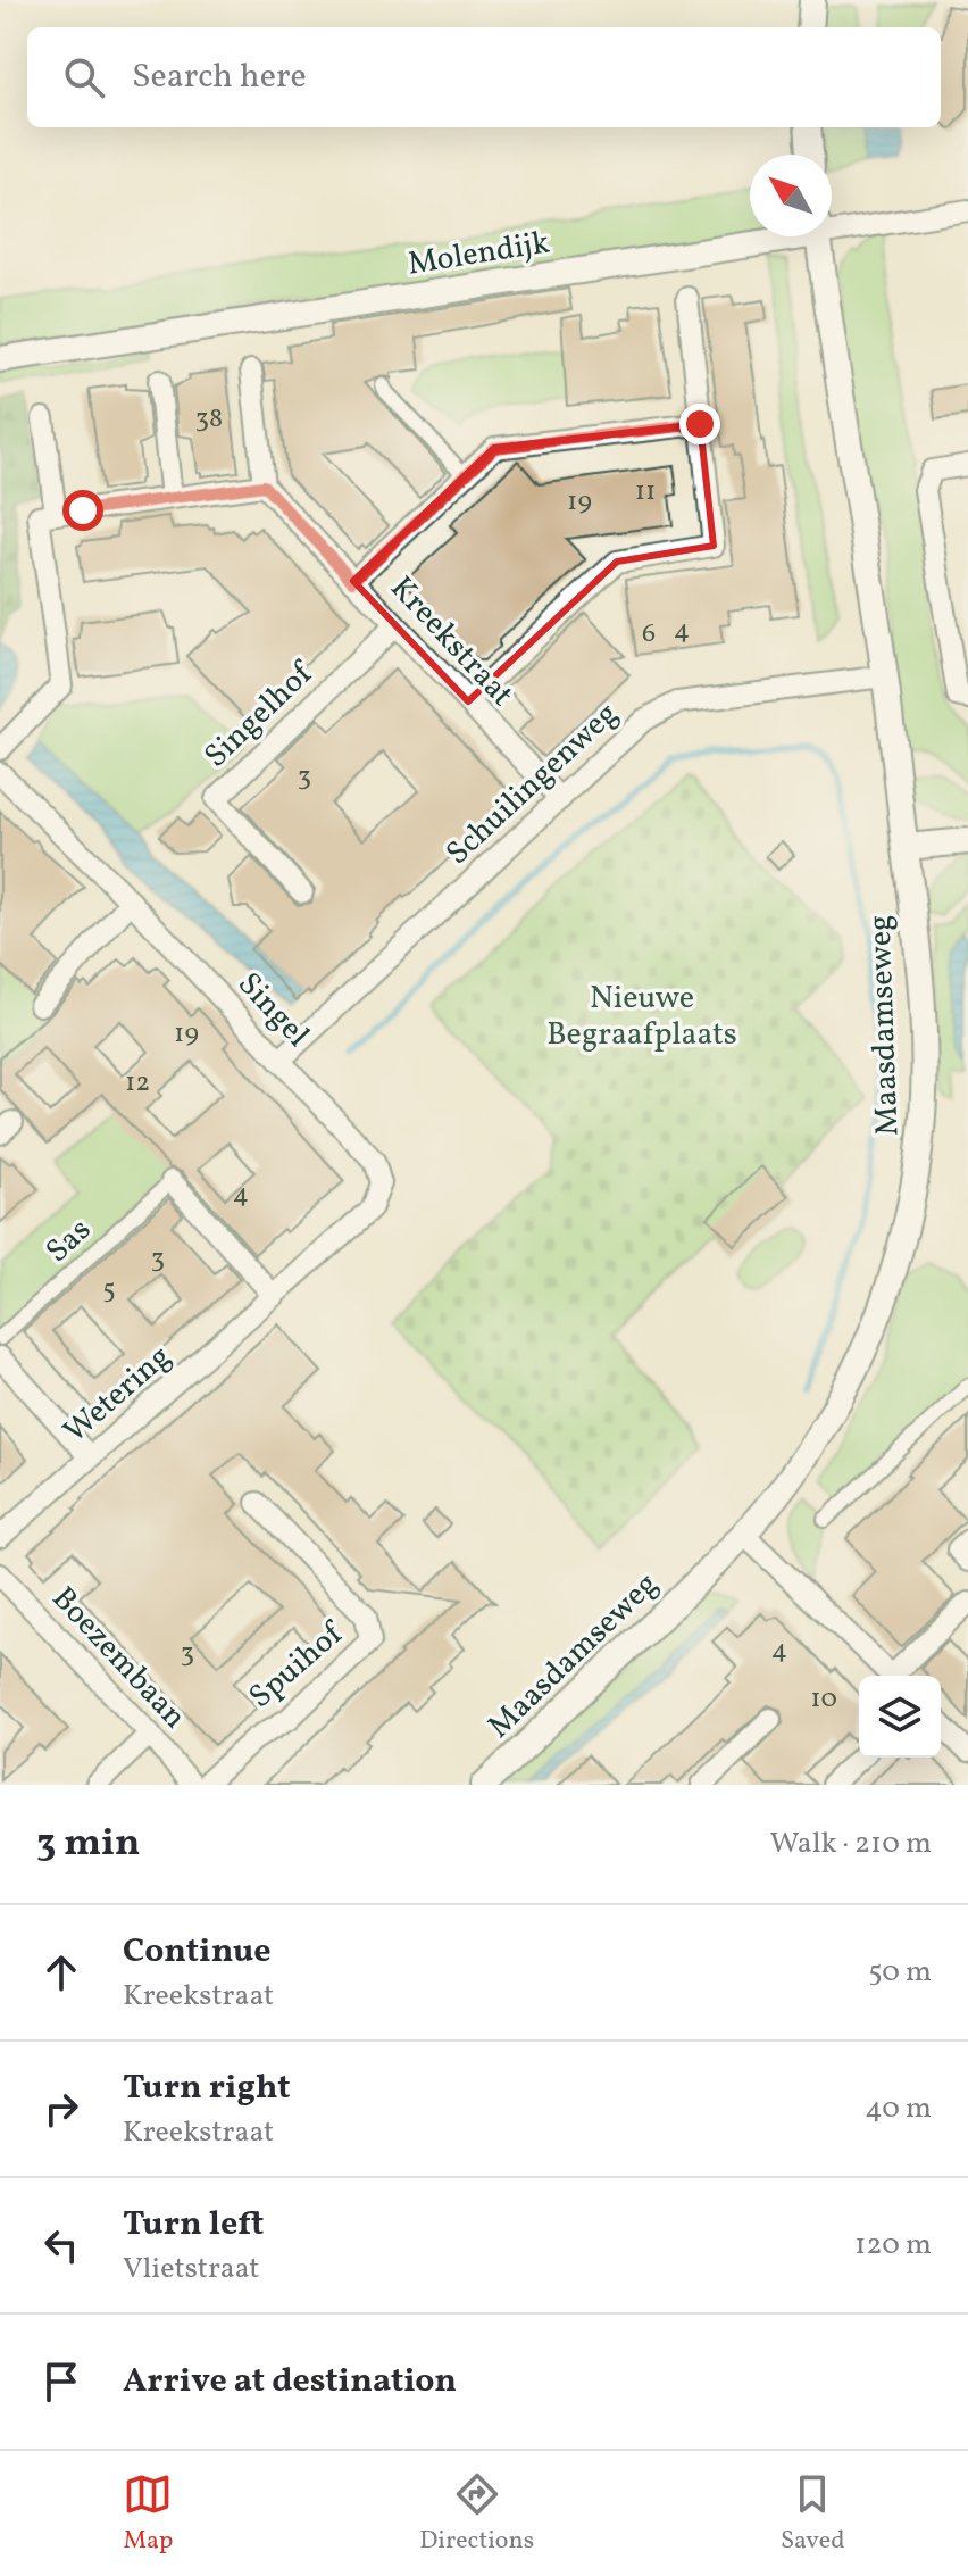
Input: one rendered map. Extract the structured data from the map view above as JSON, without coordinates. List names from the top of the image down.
{
  "streets": {
    "street": [
      "Molendijk",
      "Kreekstraat",
      "Singelhof",
      "Schuilingenweg",
      "Singel",
      "Maasdamseweg",
      "Sas",
      "Wetering",
      "Boezembaan",
      "Spuihof"
    ]
  },
  "crossings": [
    ["Kreekstraat", "Singelhof"],
    ["Kreekstraat", "Schuilingenweg"],
    ["Schuilingenweg", "Singel"],
    ["Schuilingenweg", "Maasdamseweg"],
    ["Singel", "Wetering"]
  ],
  "parks": ["Nieuwe Begraafplaats"],
  "house_numbers": [
    "38",
    "11",
    "19",
    "4",
    "6",
    "3",
    "19",
    "12",
    "4",
    "3",
    "5",
    "4",
    "3",
    "10"
  ],
  "north": "top left",
  "page": {
    "search": "Search here",
    "heading": ["3 min", "Walk · 210 m"],
    "list": [
      ["Continue", "Kreekstraat", "50 m"],
      ["Turn right", "Kreekstraat", "40 m"],
      ["Turn left", "Vlietstraat", "120 m"],
      "Arrive at destination"
    ],
    "nav": ["Map", "Directions", "Saved"]
  }
}
